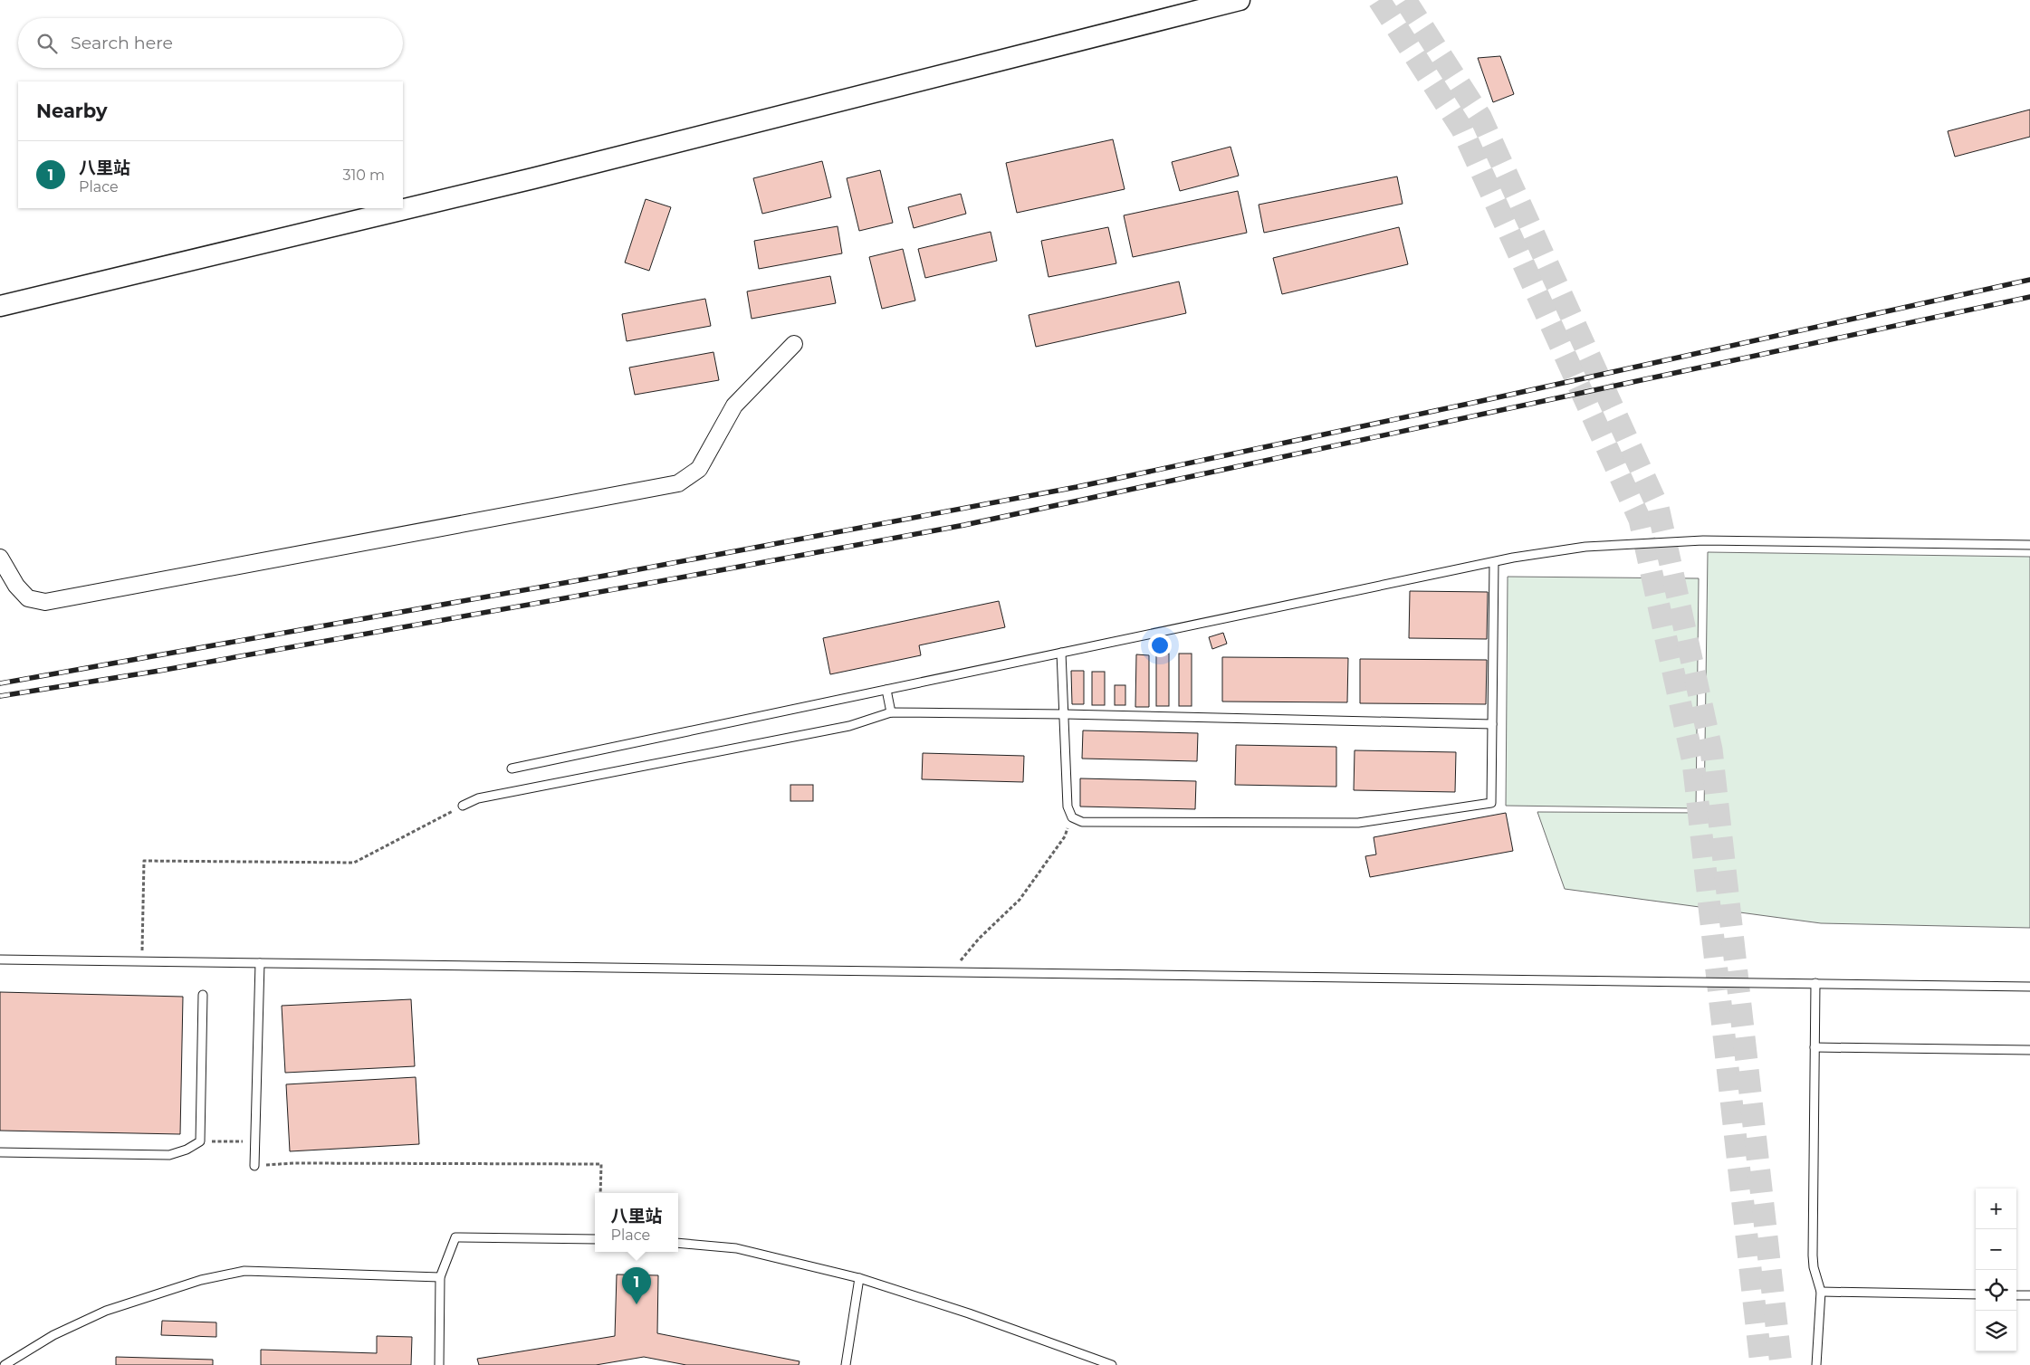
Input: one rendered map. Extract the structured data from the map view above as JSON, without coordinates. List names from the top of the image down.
{
  "page": {
    "search": "Search here",
    "heading": "Nearby",
    "list": [
      {
        "mark": "1",
        "name": "八里站",
        "note": "Place",
        "value": "310 m"
      }
    ],
    "map_buttons": ["+", "−"],
    "popup": ["八里站", "Place"],
    "pins": "1"
  }
}
